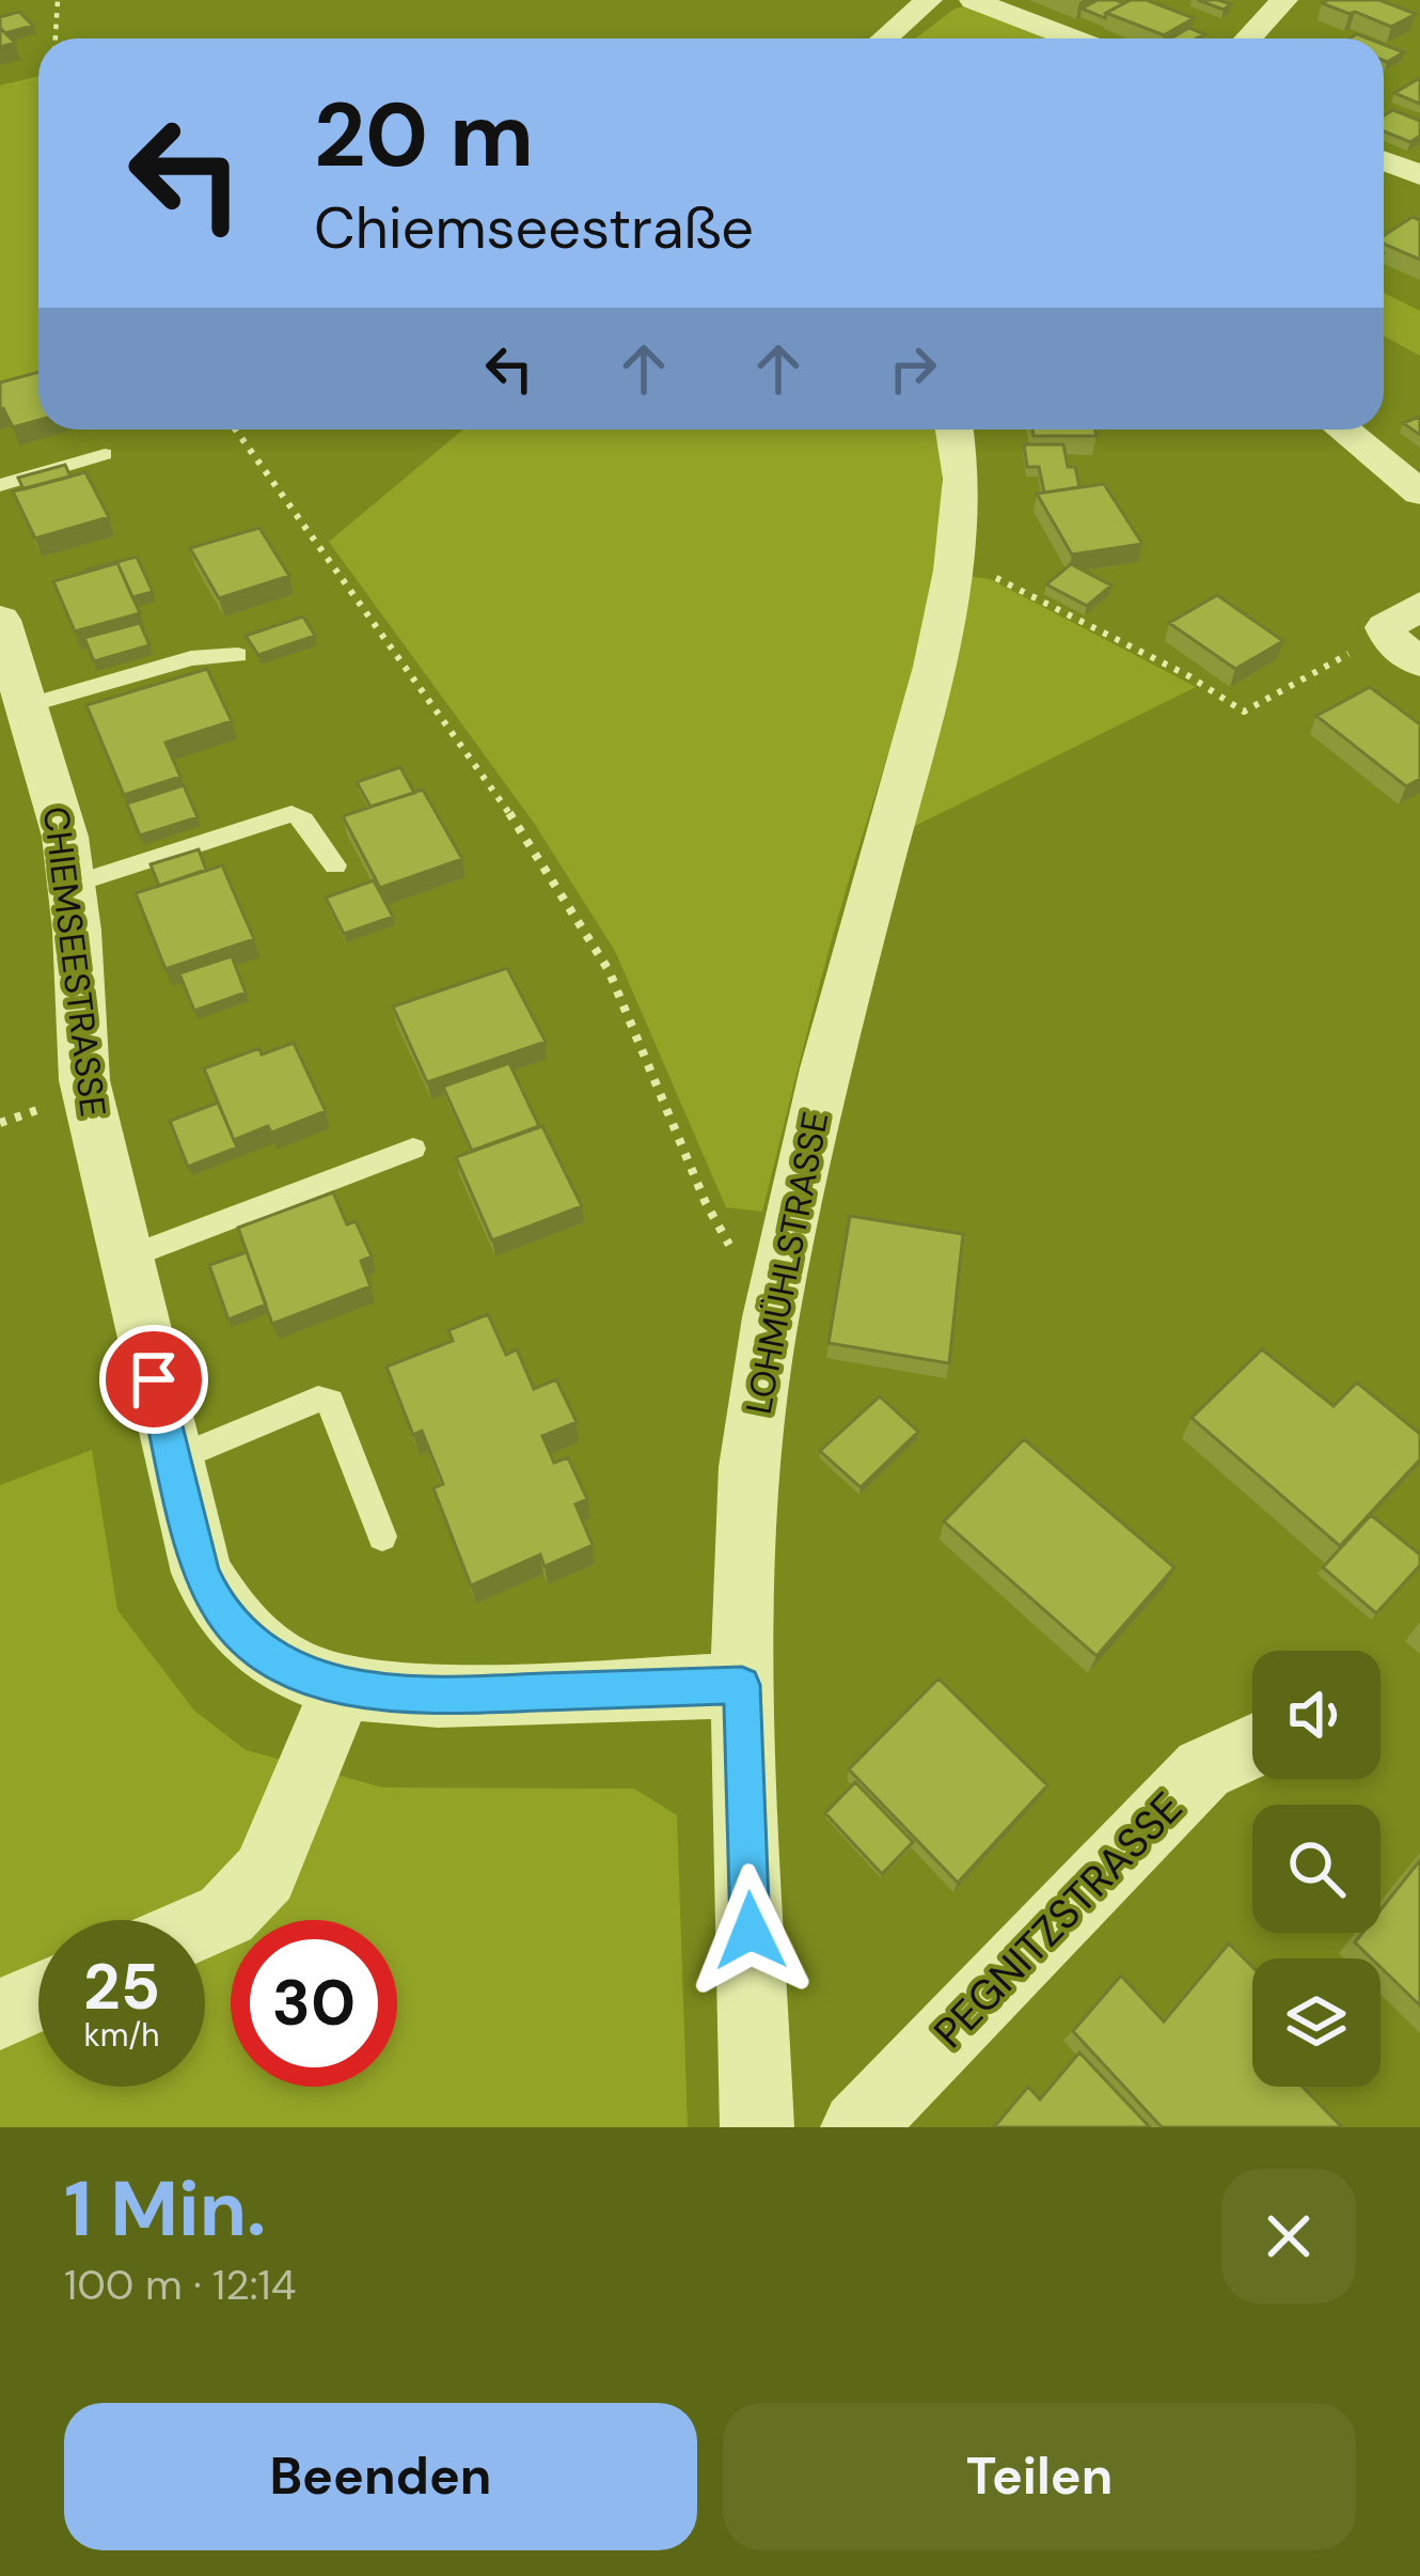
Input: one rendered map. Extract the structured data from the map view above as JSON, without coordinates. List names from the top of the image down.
{
  "streets": {
    "street": ["CHIEMSEESTRASSE", "LOHMÜHLSTRASSE", "PEGNITZSTRASSE"]
  },
  "crossings": [
    ["CHIEMSEESTRASSE", "LOHMÜHLSTRASSE"]
  ],
  "page": {
    "turn": ["20 m", "Chiemseestraße"],
    "speed": "25 km/h",
    "limit": "30",
    "heading": ["1 Min.", "100 m · 12:14"],
    "buttons": ["Beenden", "Teilen"]
  }
}
